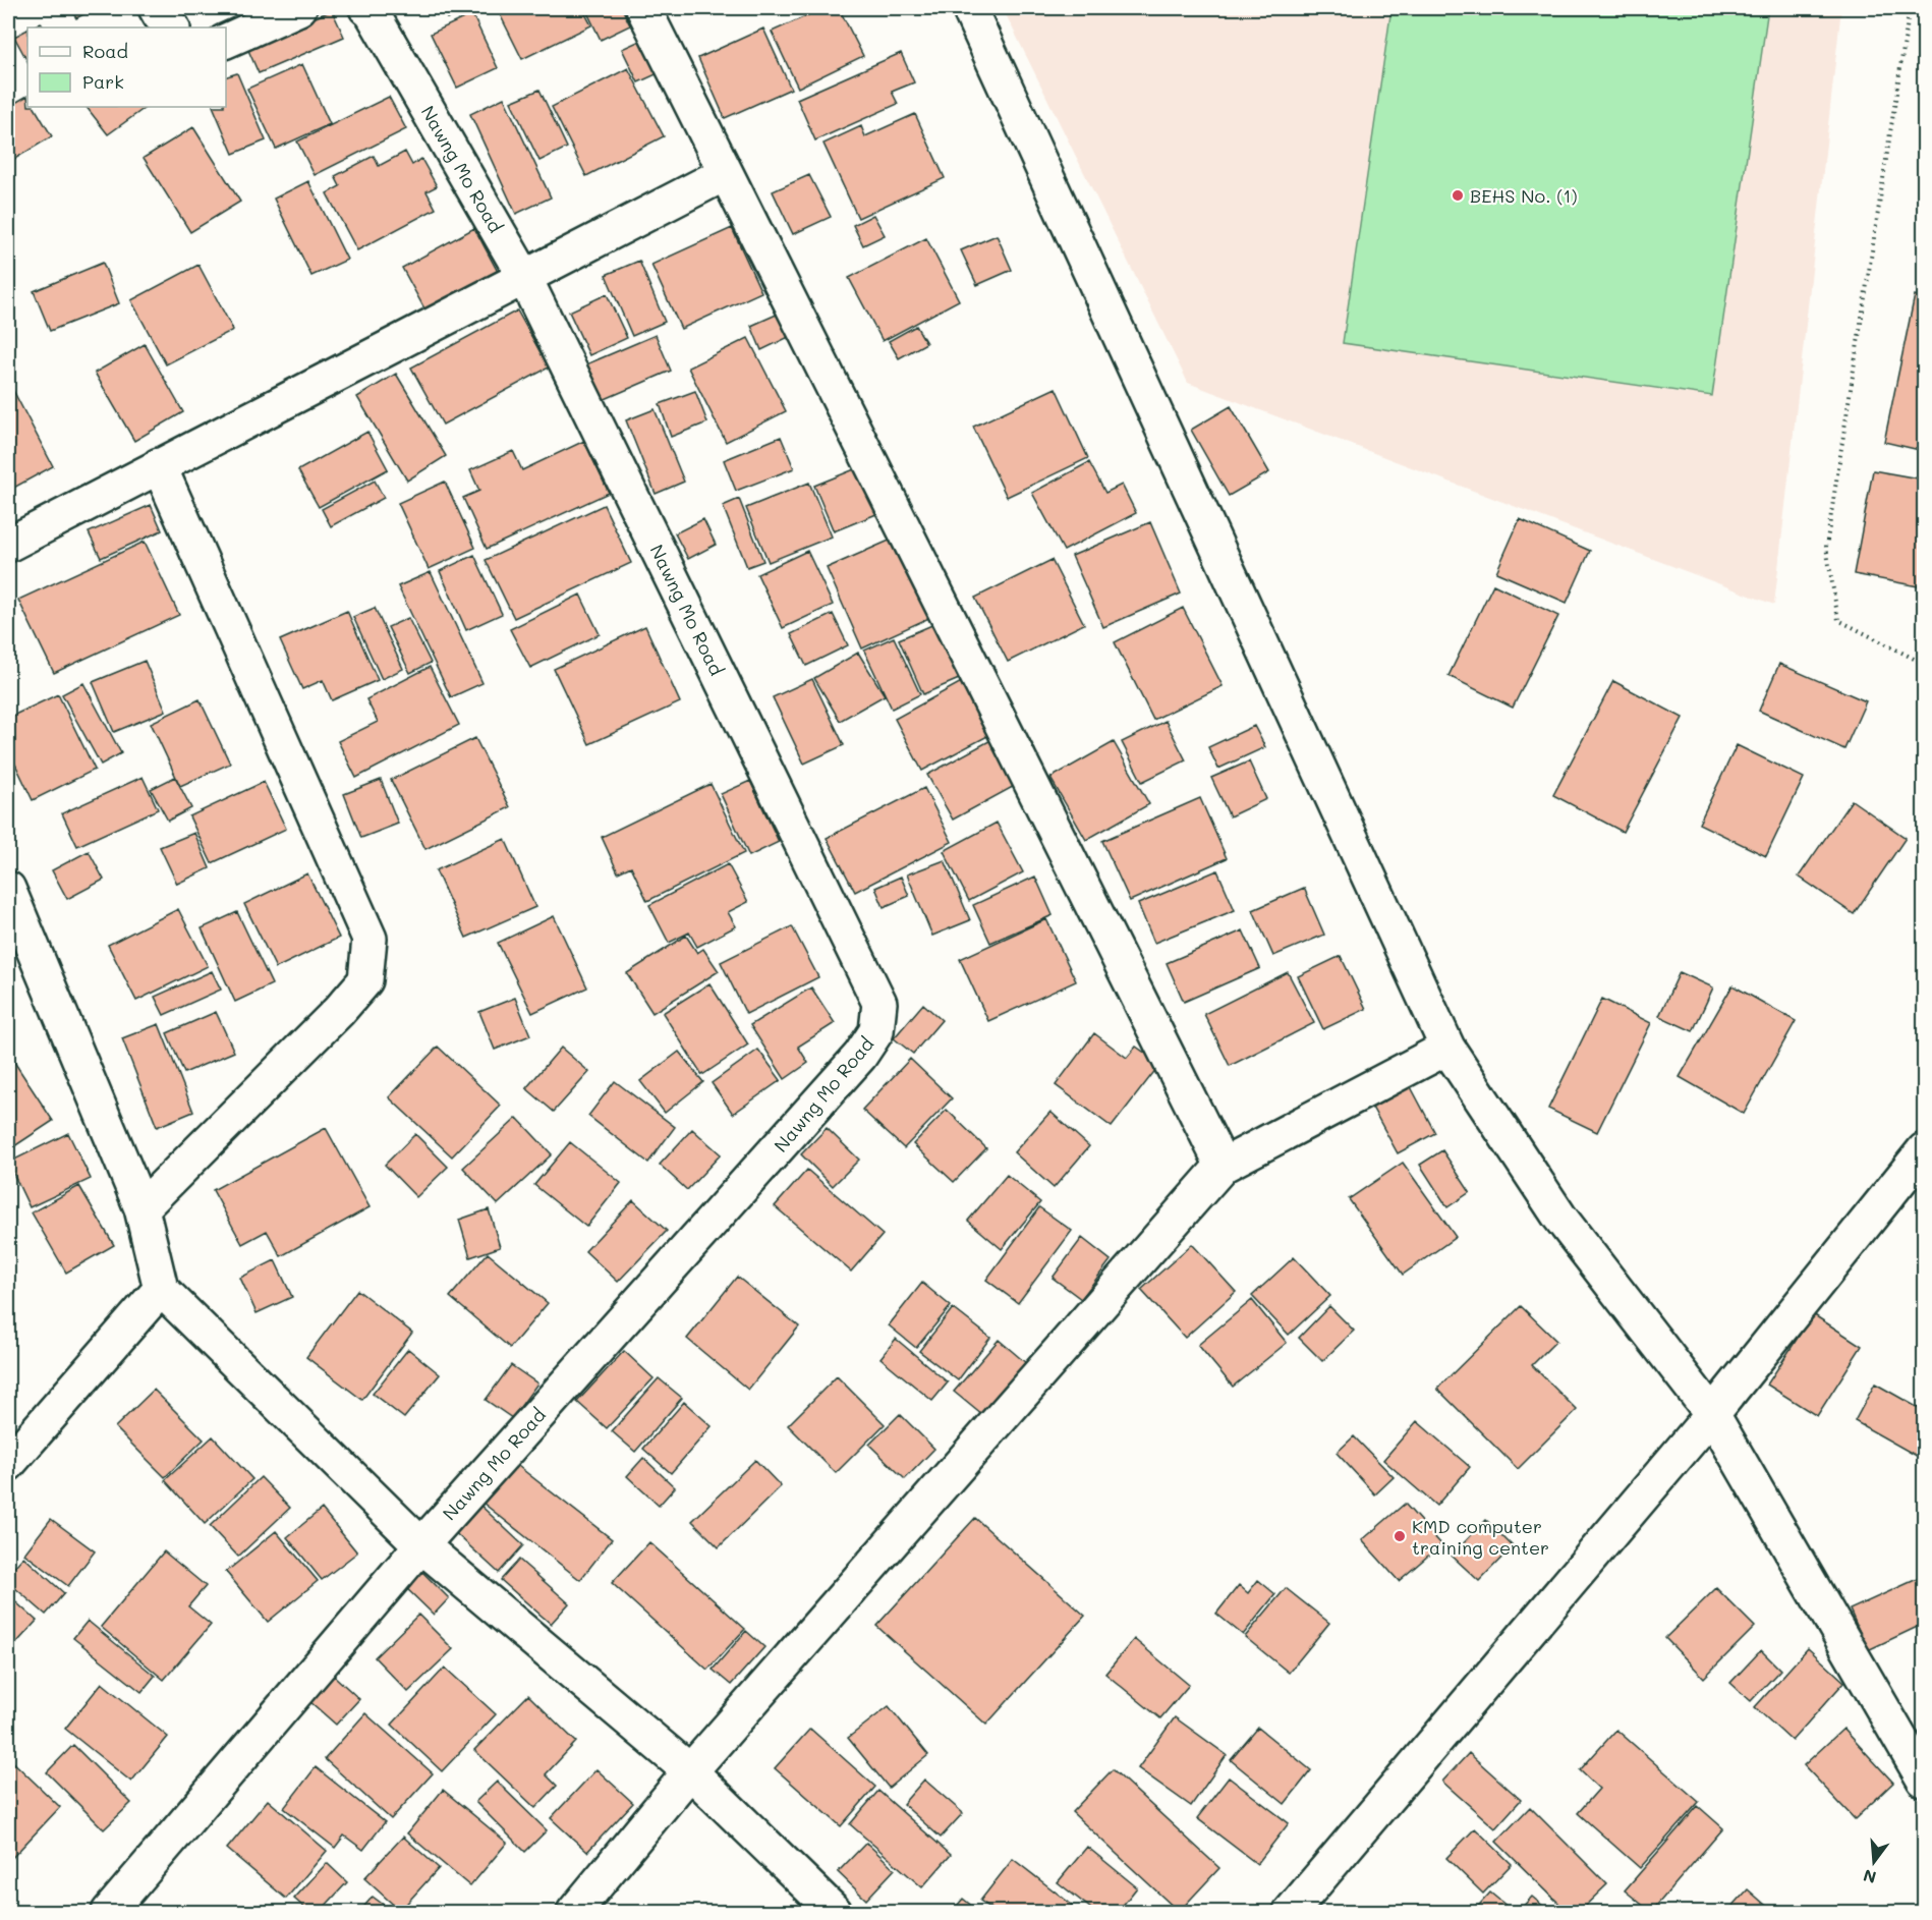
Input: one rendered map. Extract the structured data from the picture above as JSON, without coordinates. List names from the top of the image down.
{
  "streets": {
    "street": ["Nawng Mo Road"]
  },
  "places": ["BEHS No. (1)", "KMD computer training center"],
  "legend": ["Road", "Park"],
  "north": "bottom"
}
